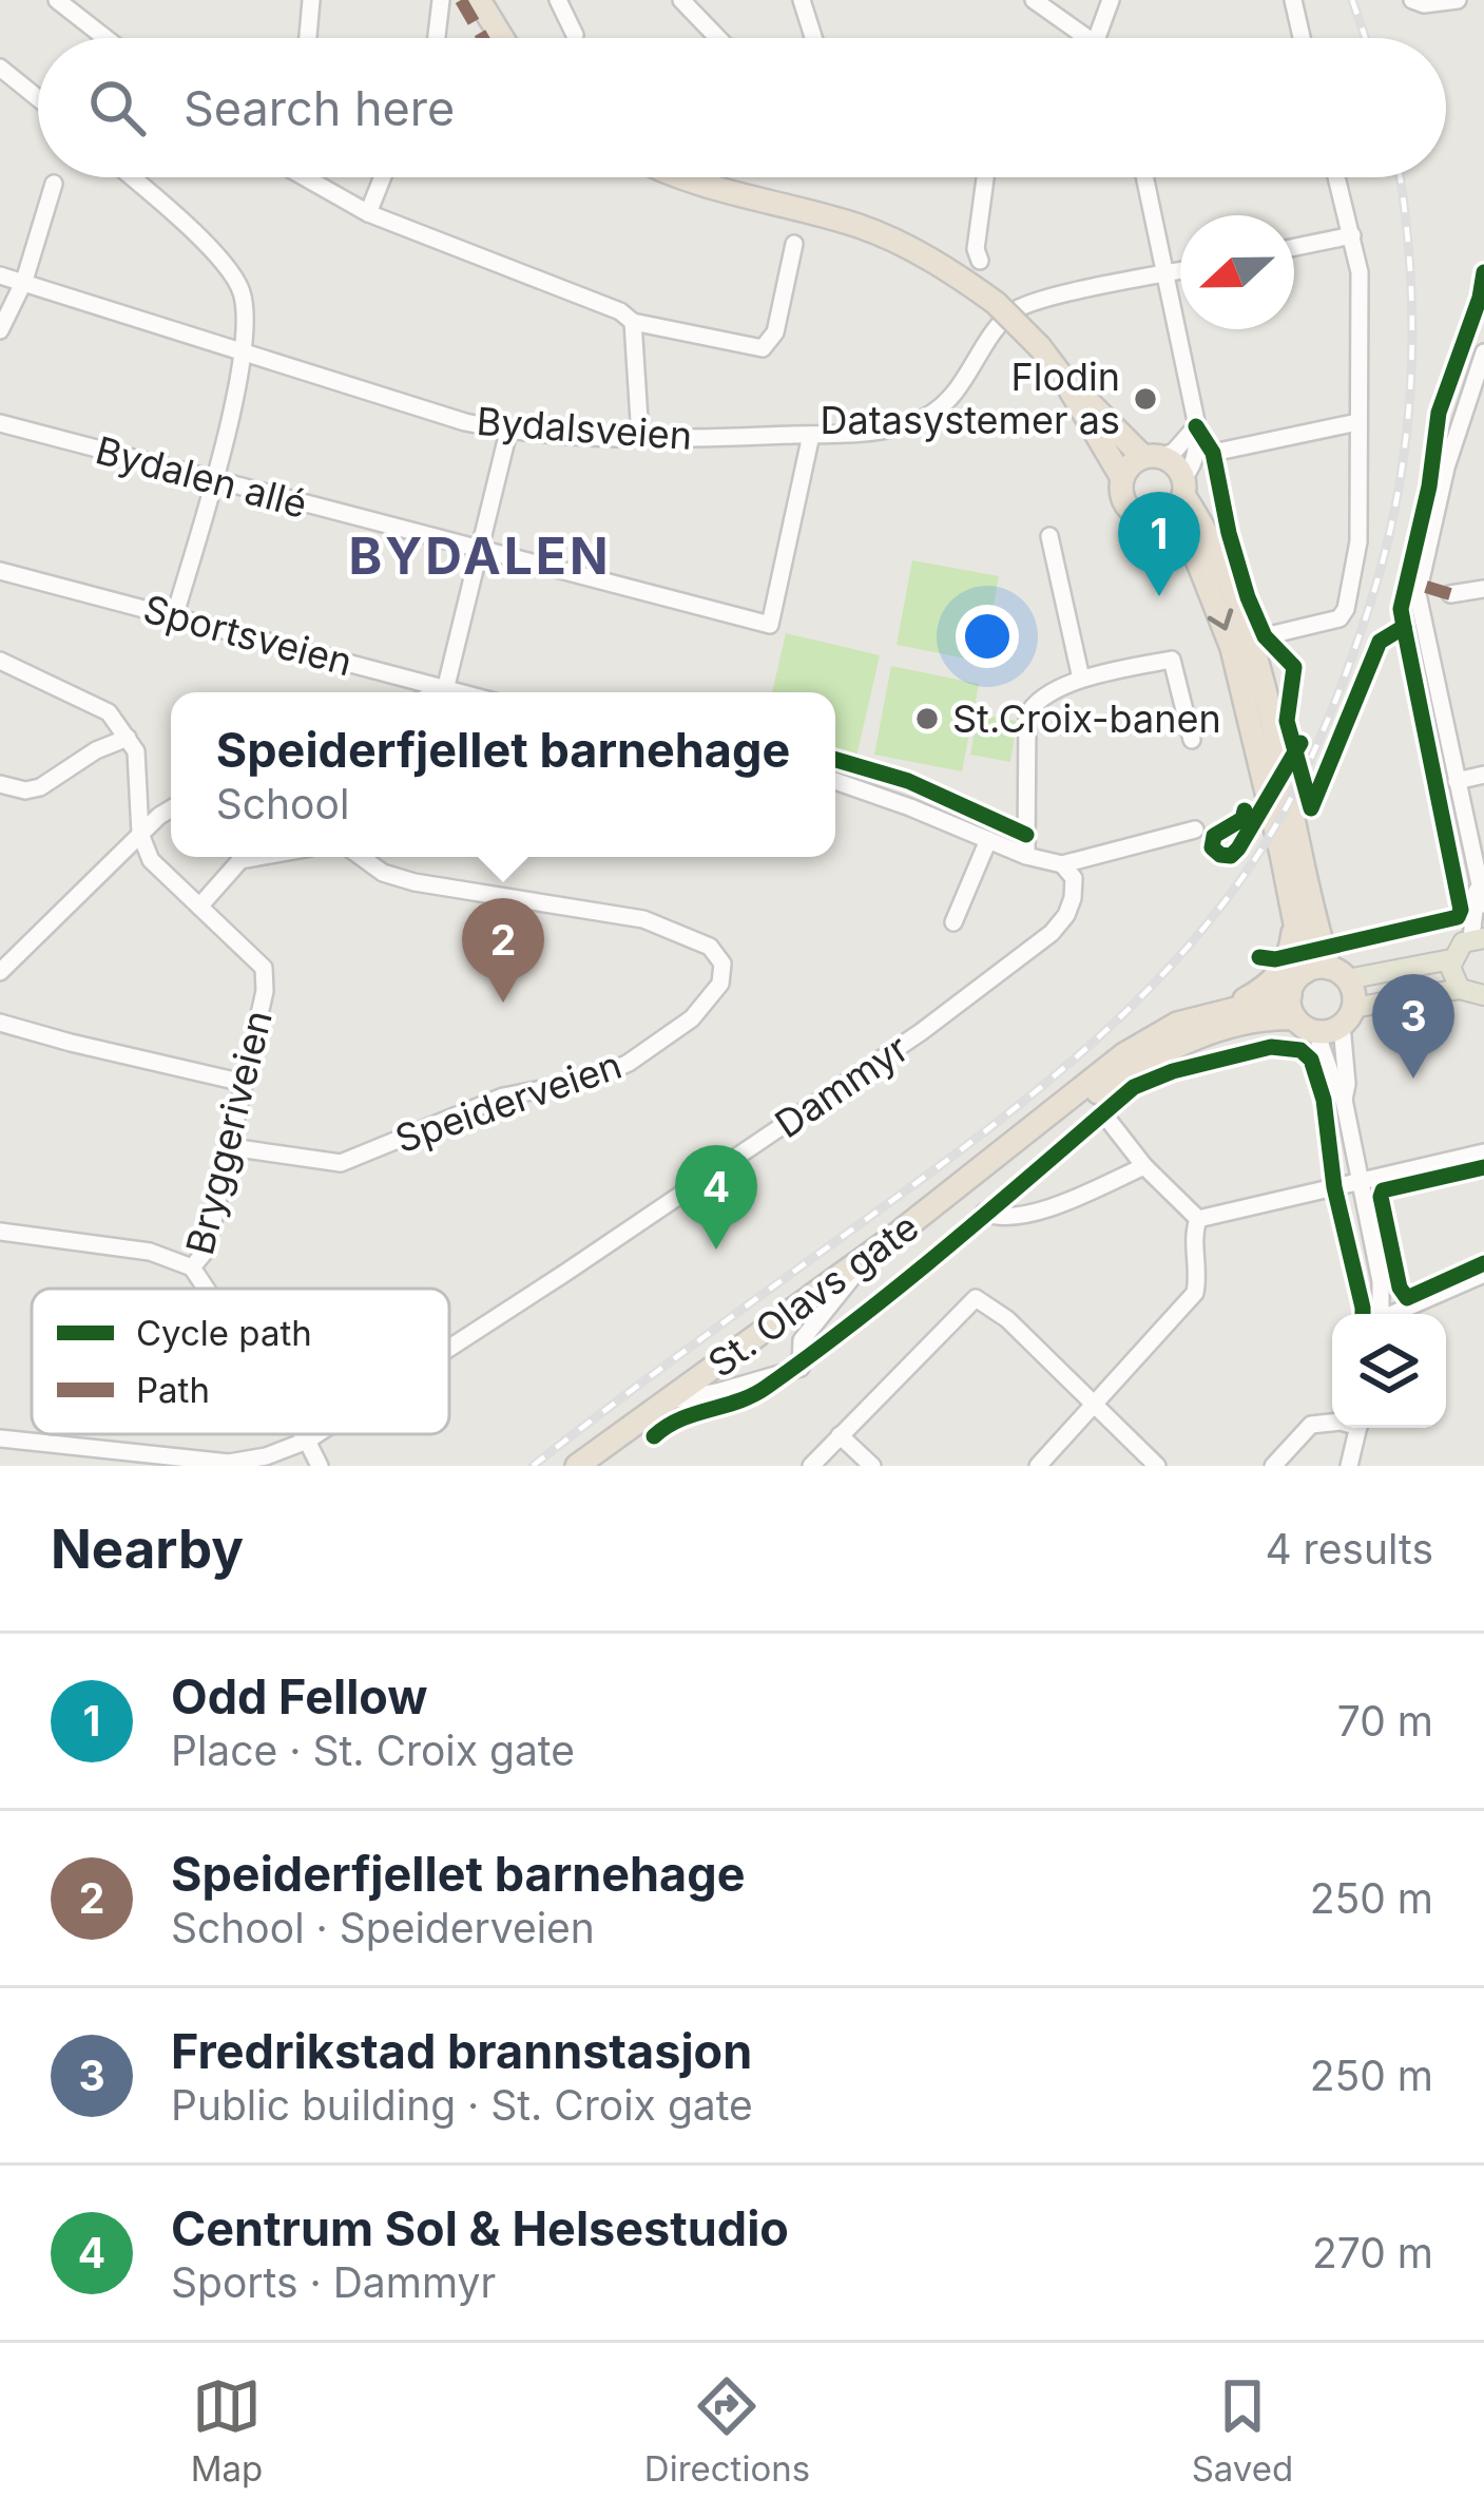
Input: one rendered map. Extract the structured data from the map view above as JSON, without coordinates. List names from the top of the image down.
{
  "streets": {
    "highway": ["St. Olavs gate"],
    "street": [
      "Bydalsveien",
      "Bydalen allé",
      "Sportsveien",
      "Dammyr",
      "Speiderveien",
      "Bryggeriveien"
    ]
  },
  "crossings": [
    ["Bydalsveien", "Bydalen allé"],
    ["Dammyr", "Bryggeriveien"],
    ["Speiderveien", "Bryggeriveien"]
  ],
  "districts": ["BYDALEN"],
  "places": ["Flodin Datasystemer as", "St.Croix-banen"],
  "legend": ["Cycle path", "Path"],
  "north": "left",
  "page": {
    "search": "Search here",
    "pins": [
      "1",
      "2",
      "3",
      "4"
    ],
    "popup": ["Speiderfjellet barnehage", "School"],
    "heading": ["Nearby", "4 results"],
    "list": [
      {
        "mark": "1",
        "name": "Odd Fellow",
        "note": "Place · St. Croix gate",
        "value": "70 m"
      },
      {
        "mark": "2",
        "name": "Speiderfjellet barnehage",
        "note": "School · Speiderveien",
        "value": "250 m"
      },
      {
        "mark": "3",
        "name": "Fredrikstad brannstasjon",
        "note": "Public building · St. Croix gate",
        "value": "250 m"
      },
      {
        "mark": "4",
        "name": "Centrum Sol & Helsestudio",
        "note": "Sports · Dammyr",
        "value": "270 m"
      }
    ],
    "nav": ["Map", "Directions", "Saved"]
  }
}
